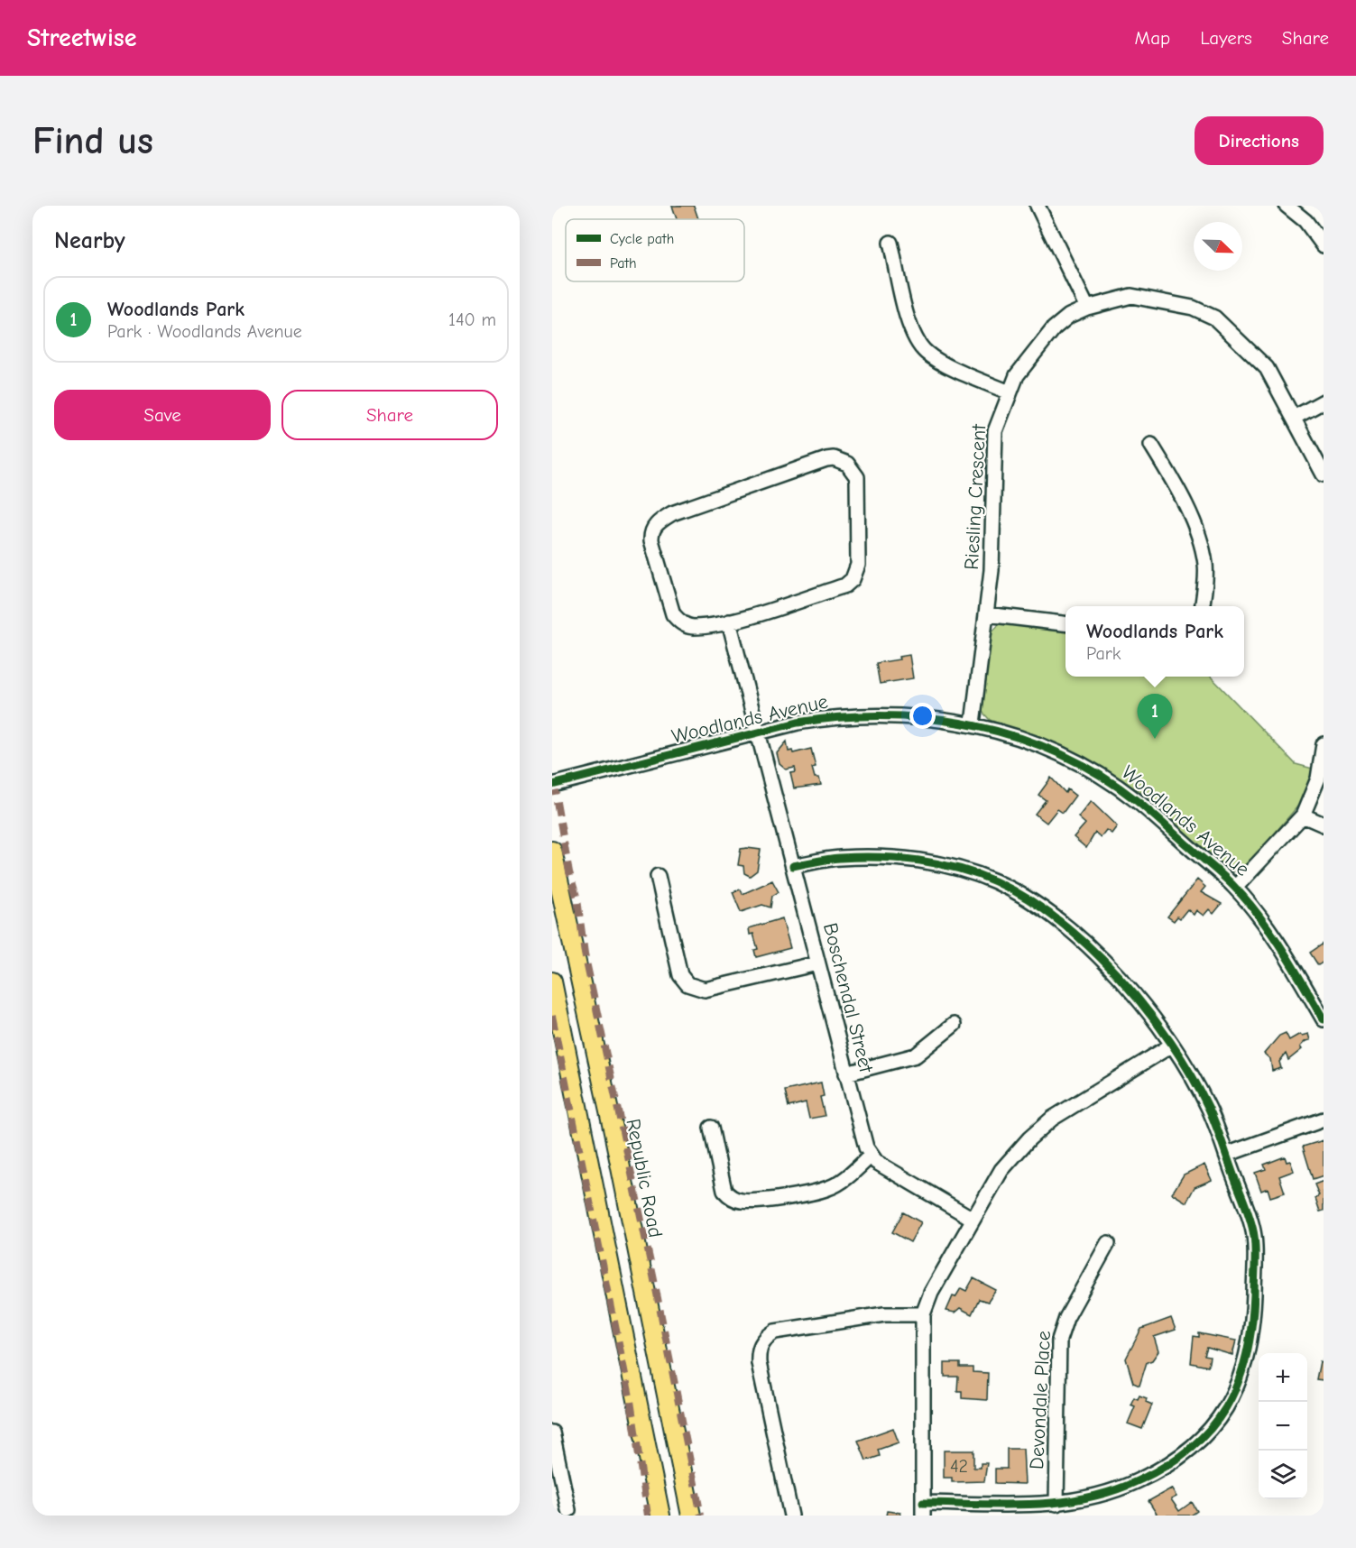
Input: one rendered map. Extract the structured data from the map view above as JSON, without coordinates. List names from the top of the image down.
{
  "streets": {
    "main road": ["Republic Road"],
    "street": [
      "Riesling Crescent",
      "Woodlands Avenue",
      "Boschendal Street",
      "Devondale Place"
    ]
  },
  "crossings": [
    ["Riesling Crescent", "Woodlands Avenue"],
    ["Woodlands Avenue", "Boschendal Street"]
  ],
  "house_numbers": ["42"],
  "legend": ["Cycle path", "Path"],
  "north": "bottom right",
  "page": {
    "header": "Streetwise",
    "nav": ["Map", "Layers", "Share"],
    "buttons": [
      "Directions",
      ["Save", "Share"]
    ],
    "title": "Find us",
    "heading": "Nearby",
    "list": [
      {
        "mark": "1",
        "name": "Woodlands Park",
        "note": "Park · Woodlands Avenue",
        "value": "140 m"
      }
    ],
    "popup": ["Woodlands Park", "Park"],
    "pins": "1",
    "map_buttons": ["+", "−"]
  }
}
